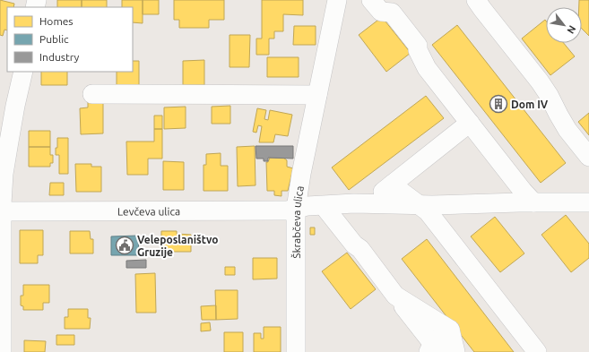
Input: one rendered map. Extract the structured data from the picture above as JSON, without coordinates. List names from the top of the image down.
{
  "streets": {
    "street": ["Levčeva ulica", "Škrabčeva ulica"]
  },
  "crossings": [
    ["Levčeva ulica", "Škrabčeva ulica"]
  ],
  "places": {
    "building": ["Dom IV"],
    "public building": ["Veleposlaništvo Gruzije"]
  },
  "legend": ["Homes", "Public", "Industry"],
  "north": "bottom right"
}
